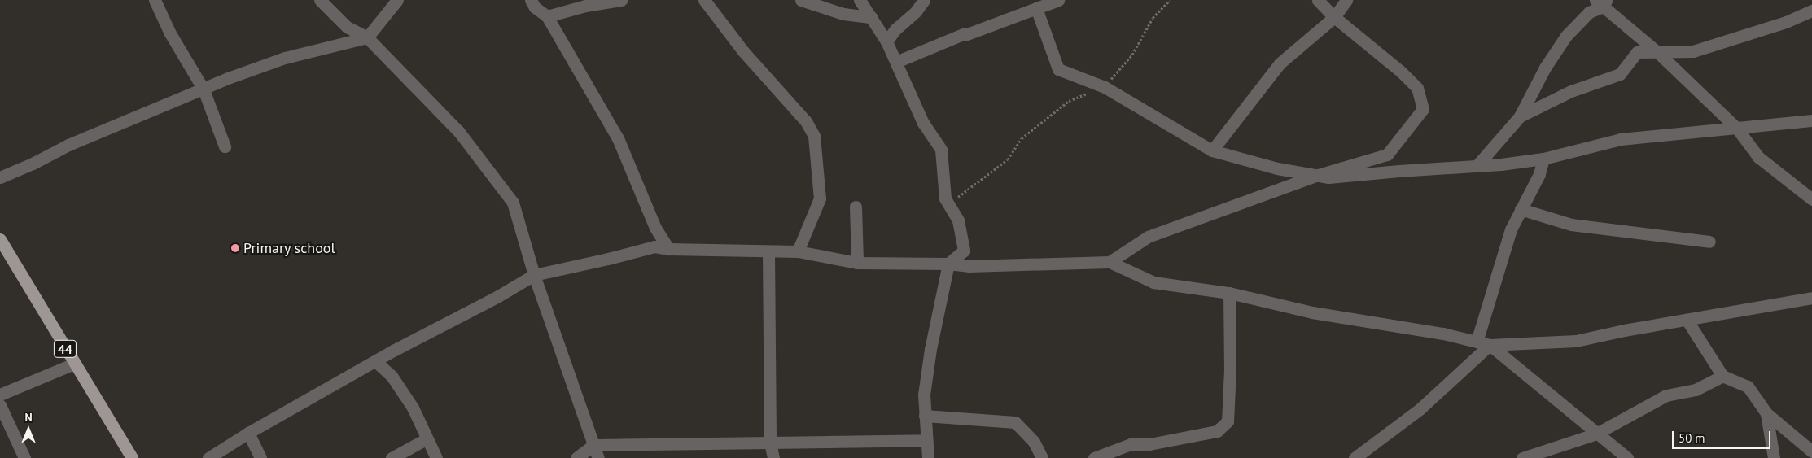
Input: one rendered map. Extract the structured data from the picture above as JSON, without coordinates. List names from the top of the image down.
{
  "streets": {
    "main road": ["44"]
  },
  "places": ["Primary school"],
  "scale_bar": "50 m",
  "north": "top"
}
